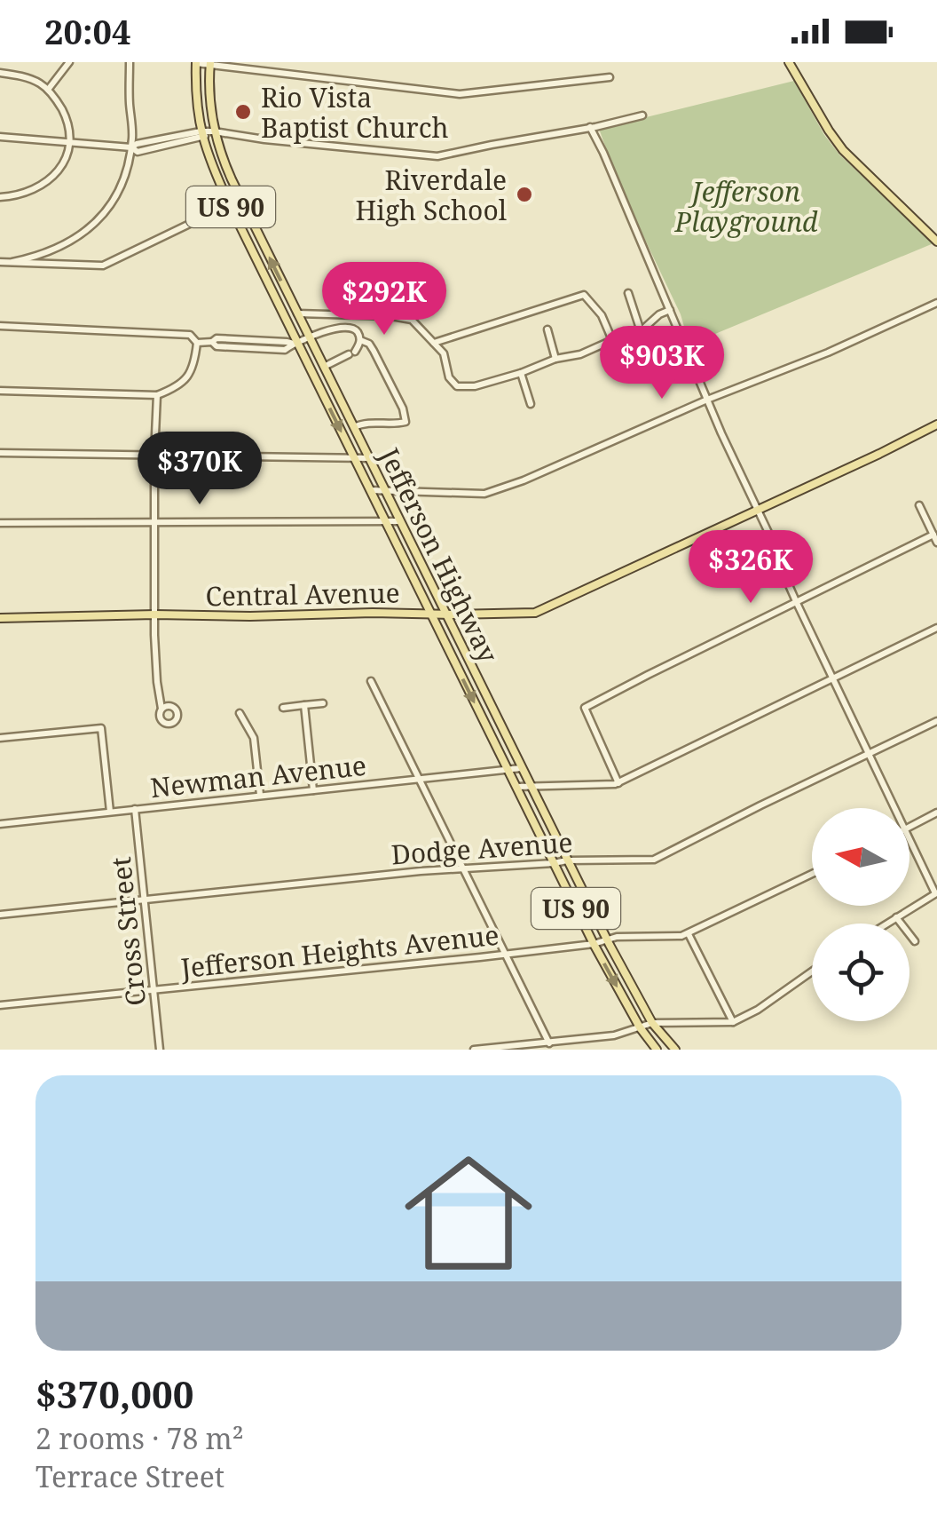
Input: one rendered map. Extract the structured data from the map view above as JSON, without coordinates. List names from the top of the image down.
{
  "streets": {
    "main road": ["US 90", "Jefferson Highway", "Central Avenue"],
    "street": [
      "Newman Avenue",
      "Dodge Avenue",
      "Cross Street",
      "Jefferson Heights Avenue"
    ]
  },
  "crossings": [
    ["Jefferson Highway", "Central Avenue"],
    ["Jefferson Highway", "Newman Avenue"],
    ["Jefferson Highway", "Dodge Avenue"],
    ["Jefferson Highway", "Jefferson Heights Avenue"],
    ["Newman Avenue", "Cross Street"],
    ["Dodge Avenue", "Cross Street"],
    ["Cross Street", "Jefferson Heights Avenue"]
  ],
  "parks": ["Jefferson Playground"],
  "places": ["Rio Vista Baptist Church", "Riverdale High School"],
  "north": "left",
  "page": {
    "status": "20:04",
    "price": [
      "$292K",
      "$903K",
      "$370K",
      "$326K"
    ],
    "list": [
      {
        "name": "$370,000",
        "note": "2 rooms · 78 m² · Terrace Street"
      }
    ]
  }
}
